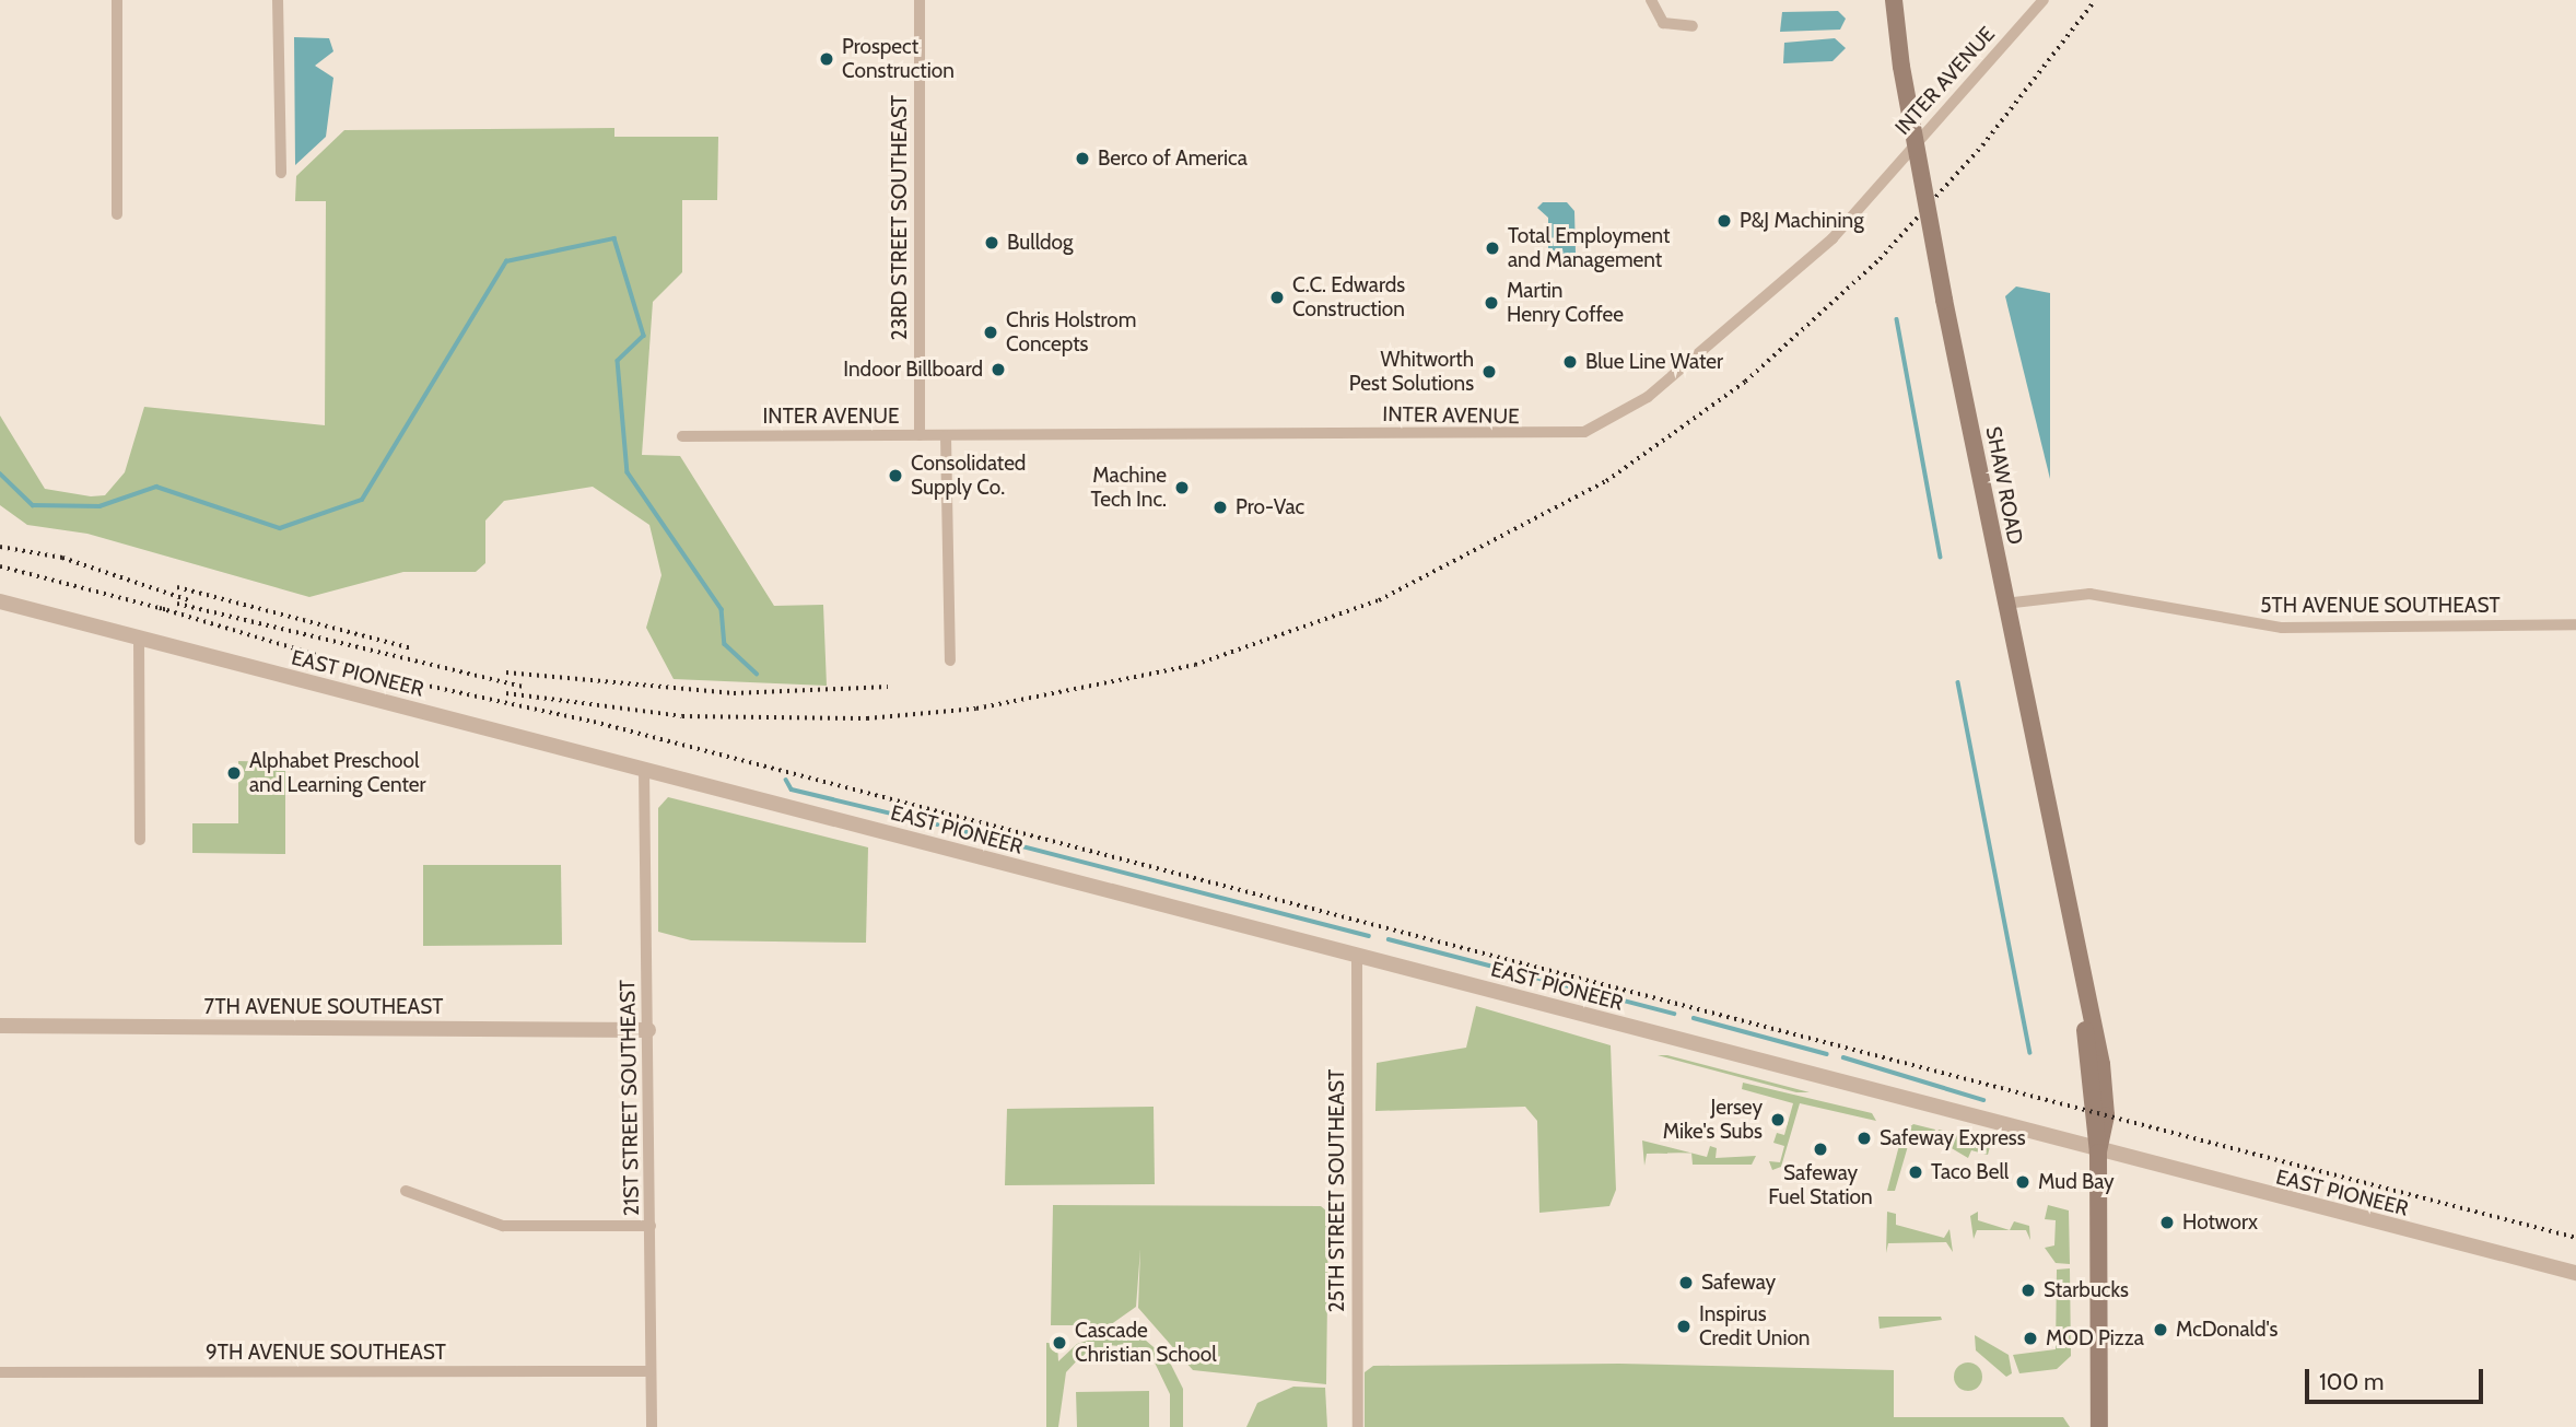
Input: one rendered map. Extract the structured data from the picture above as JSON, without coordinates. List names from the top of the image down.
{
  "streets": {
    "main road": ["SHAW ROAD"],
    "street": [
      "INTER AVENUE",
      "23RD STREET SOUTHEAST",
      "5TH AVENUE SOUTHEAST",
      "EAST PIONEER",
      "7TH AVENUE SOUTHEAST",
      "21ST STREET SOUTHEAST",
      "25TH STREET SOUTHEAST",
      "9TH AVENUE SOUTHEAST"
    ]
  },
  "crossings": [
    ["INTER AVENUE", "23RD STREET SOUTHEAST"],
    ["SHAW ROAD", "5TH AVENUE SOUTHEAST"],
    ["SHAW ROAD", "EAST PIONEER"],
    ["EAST PIONEER", "21ST STREET SOUTHEAST"],
    ["EAST PIONEER", "25TH STREET SOUTHEAST"],
    ["7TH AVENUE SOUTHEAST", "21ST STREET SOUTHEAST"],
    ["21ST STREET SOUTHEAST", "9TH AVENUE SOUTHEAST"]
  ],
  "places": [
    "Prospect Construction",
    "Berco of America",
    "P&J Machining",
    "Bulldog",
    "Total Employment and Management",
    "C.C. Edwards Construction",
    "Martin Henry Coffee",
    "Chris Holstrom Concepts",
    "Blue Line Water",
    "Indoor Billboard",
    "Whitworth Pest Solutions",
    "Consolidated Supply Co.",
    "Machine Tech Inc.",
    "Pro-Vac",
    "Alphabet Preschool and Learning Center",
    "Jersey Mike's Subs",
    "Safeway Express",
    "Safeway Fuel Station",
    "Taco Bell",
    "Mud Bay",
    "Hotworx",
    "Safeway",
    "Starbucks",
    "Inspirus Credit Union",
    "McDonald's",
    "MOD Pizza",
    "Cascade Christian School"
  ],
  "scale_bar": "100 m"
}
